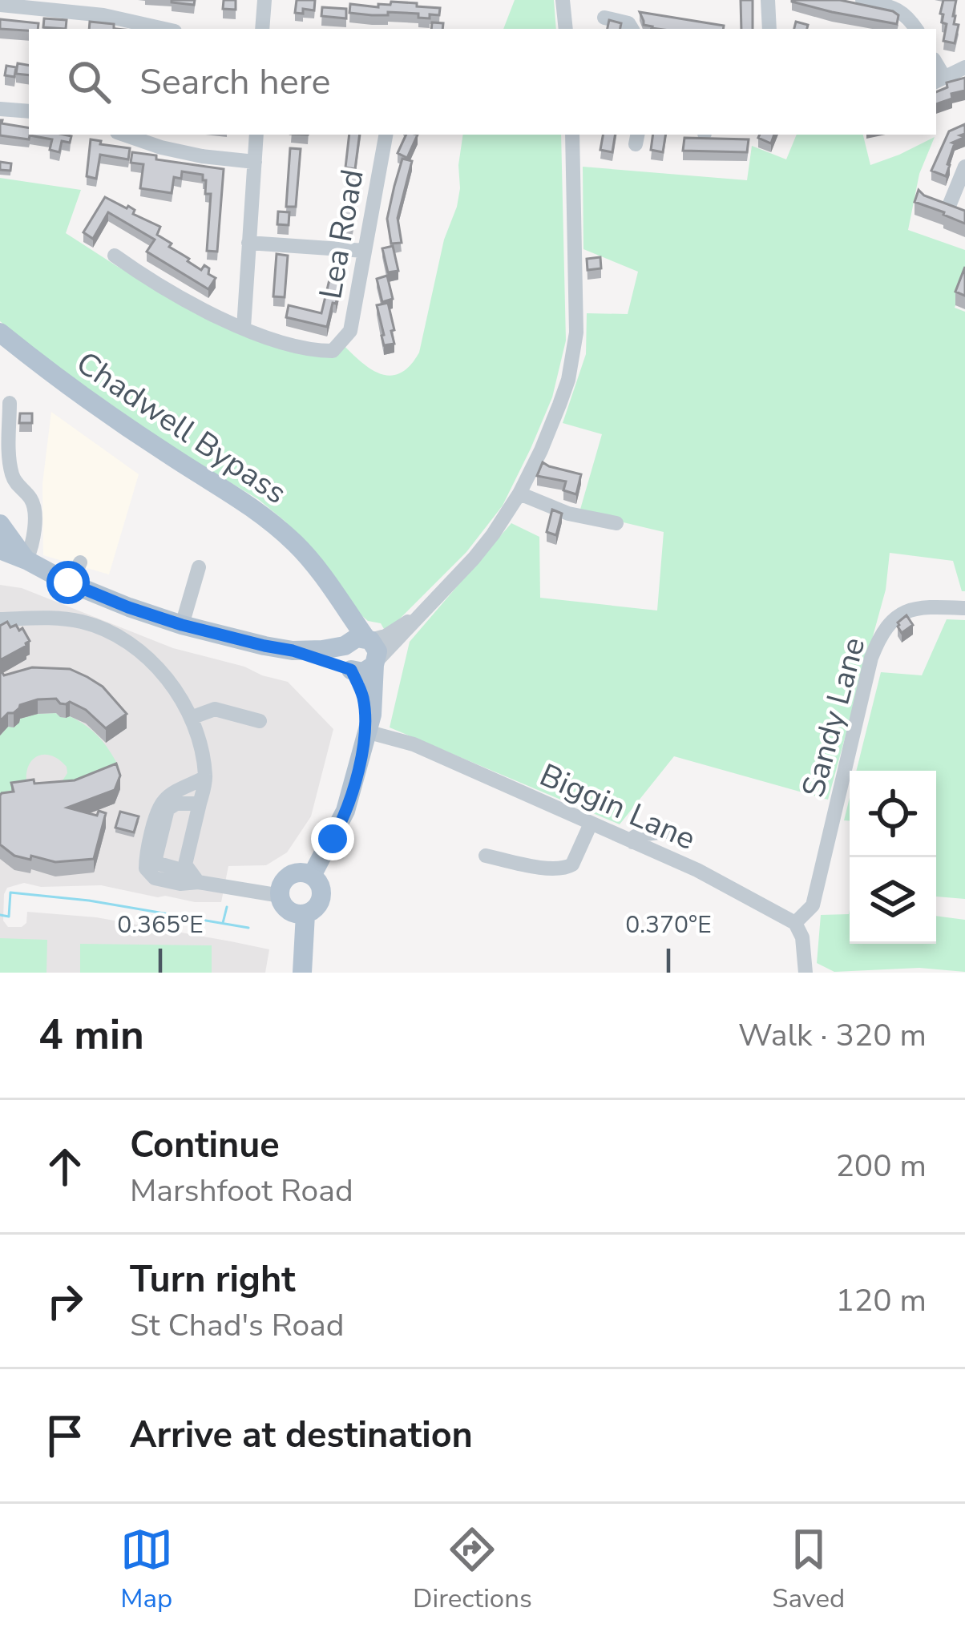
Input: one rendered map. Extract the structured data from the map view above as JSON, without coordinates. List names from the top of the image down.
{
  "streets": {
    "main road": ["Chadwell Bypass"],
    "street": ["Lea Road", "Sandy Lane", "Biggin Lane"]
  },
  "crossings": [
    ["Sandy Lane", "Biggin Lane"]
  ],
  "page": {
    "search": "Search here",
    "heading": ["4 min", "Walk · 320 m"],
    "list": [
      ["Continue", "Marshfoot Road", "200 m"],
      ["Turn right", "St Chad's Road", "120 m"],
      "Arrive at destination"
    ],
    "nav": ["Map", "Directions", "Saved"]
  },
  "coordinates": ["0.365°E", "0.370°E"]
}
